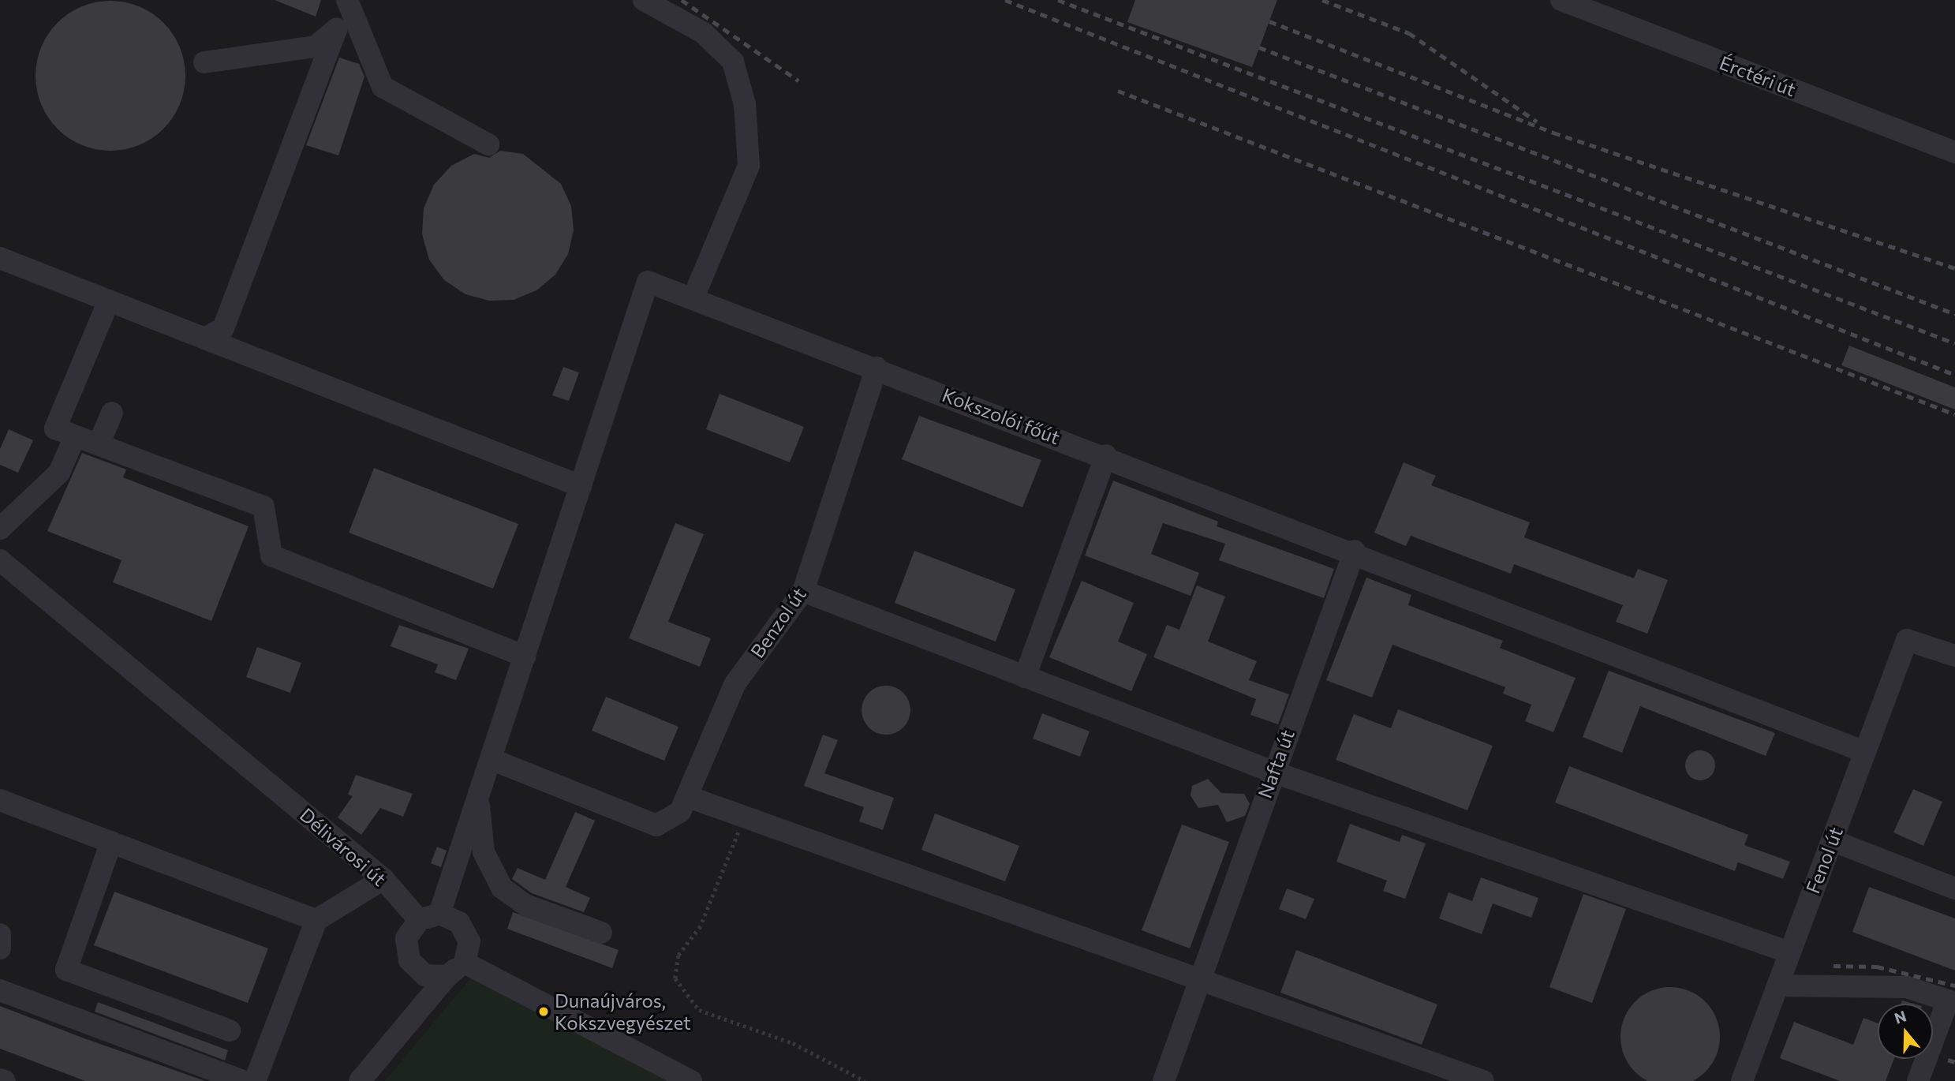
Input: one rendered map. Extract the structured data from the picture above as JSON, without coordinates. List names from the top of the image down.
{
  "streets": {
    "street": [
      "Érctéri út",
      "Kokszolói főút",
      "Benzol út",
      "Nafta út",
      "Délivárosi út",
      "Fenol út"
    ]
  },
  "crossings": [
    ["Kokszolói főút", "Benzol út"],
    ["Kokszolói főút", "Nafta út"],
    ["Kokszolói főút", "Fenol út"]
  ],
  "places": ["Dunaújváros, Kokszvegyészet"],
  "north": "top"
}
